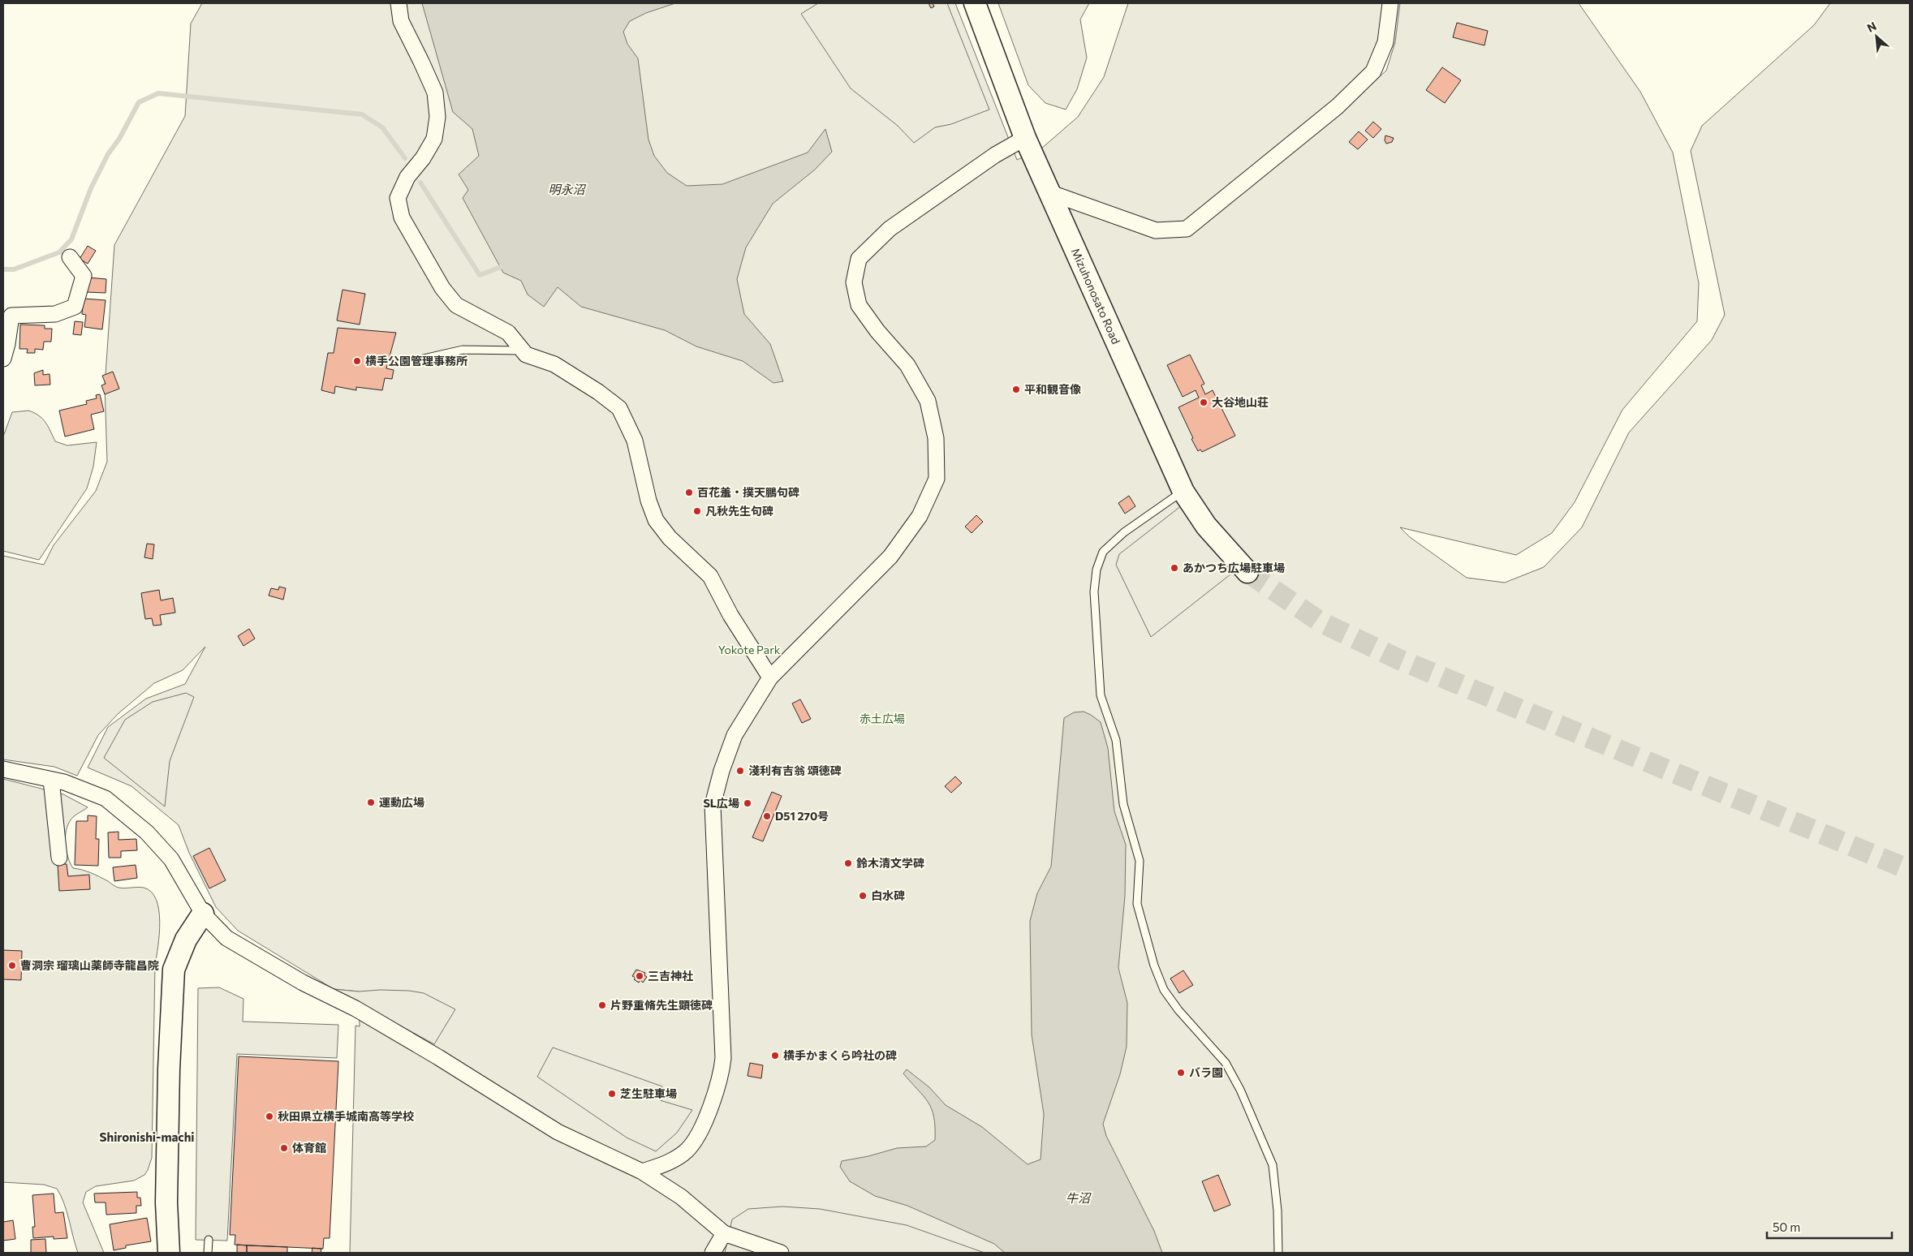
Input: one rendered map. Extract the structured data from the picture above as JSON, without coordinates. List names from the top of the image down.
{
  "streets": {
    "street": ["Mizuhonosato Road"]
  },
  "districts": ["Shironishi-machi"],
  "water": ["明永沼", "牛沼"],
  "parks": ["Yokote Park", "赤土広場"],
  "places": [
    "横手公園管理事務所",
    "平和観音像",
    "大谷地山荘",
    "百花羞・撲天鵬句碑",
    "凡秋先生句碑",
    "あかつち広場駐車場",
    "淺利有吉翁 頌徳碑",
    "運動広場",
    "SL広場",
    "D51 270号",
    "鈴木清文学碑",
    "白水碑",
    "曹洞宗 瑠璃山薬師寺龍昌院",
    "三吉神社",
    "片野重脩先生顕徳碑",
    "横手かまくら吟社の碑",
    "バラ園",
    "芝生駐車場",
    "秋田県立横手城南高等学校",
    "体育館"
  ],
  "scale_bar": "50 m",
  "north": "top left"
}
